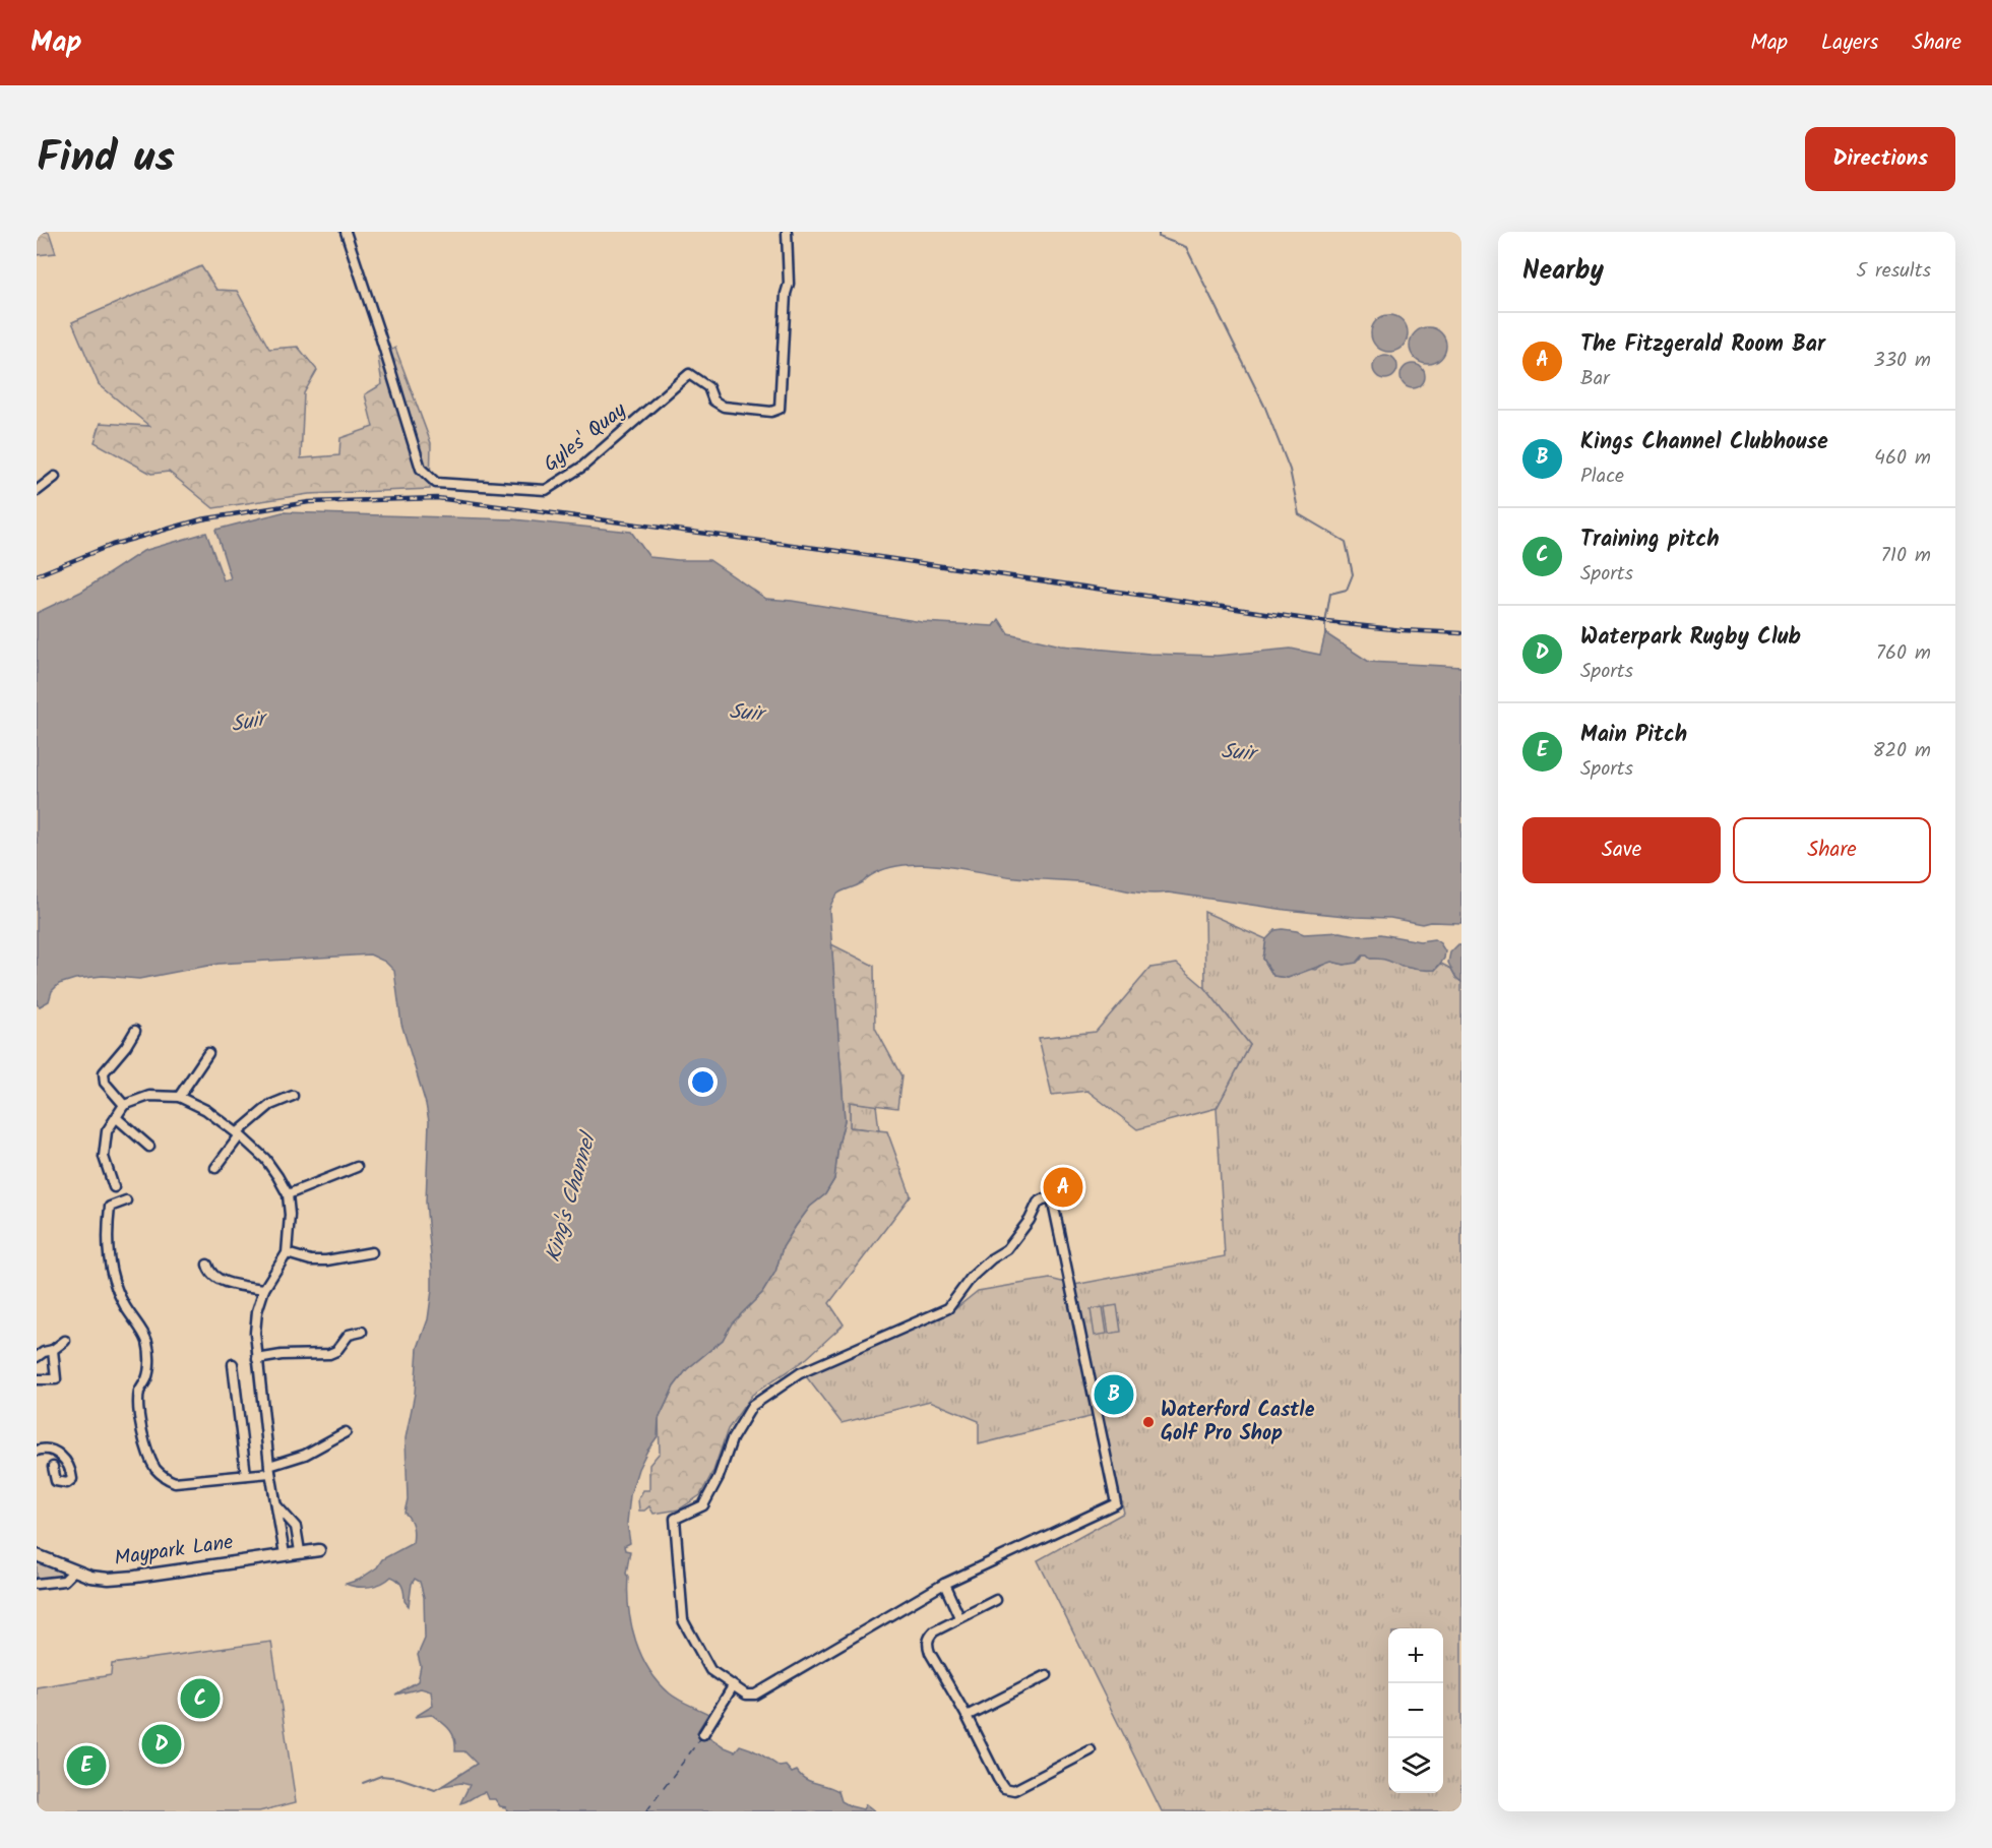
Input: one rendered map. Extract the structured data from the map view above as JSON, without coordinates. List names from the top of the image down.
{
  "streets": {
    "street": ["Gyles' Quay", "Maypark Lane"]
  },
  "water": ["Suir", "King's Channel"],
  "places": ["Waterford Castle Golf Pro Shop"],
  "page": {
    "header": "Map",
    "nav": ["Map", "Layers", "Share"],
    "title": "Find us",
    "buttons": [
      "Directions",
      ["Save", "Share"]
    ],
    "heading": ["Nearby", "5 results"],
    "list": [
      {
        "mark": "A",
        "name": "The Fitzgerald Room Bar",
        "note": "Bar",
        "value": "330 m"
      },
      {
        "mark": "B",
        "name": "Kings Channel Clubhouse",
        "note": "Place",
        "value": "460 m"
      },
      {
        "mark": "C",
        "name": "Training pitch",
        "note": "Sports",
        "value": "710 m"
      },
      {
        "mark": "D",
        "name": "Waterpark Rugby Club",
        "note": "Sports",
        "value": "760 m"
      },
      {
        "mark": "E",
        "name": "Main Pitch",
        "note": "Sports",
        "value": "820 m"
      }
    ],
    "pins": [
      "A",
      "B",
      "C",
      "D",
      "E"
    ],
    "map_buttons": ["+", "−"]
  }
}
